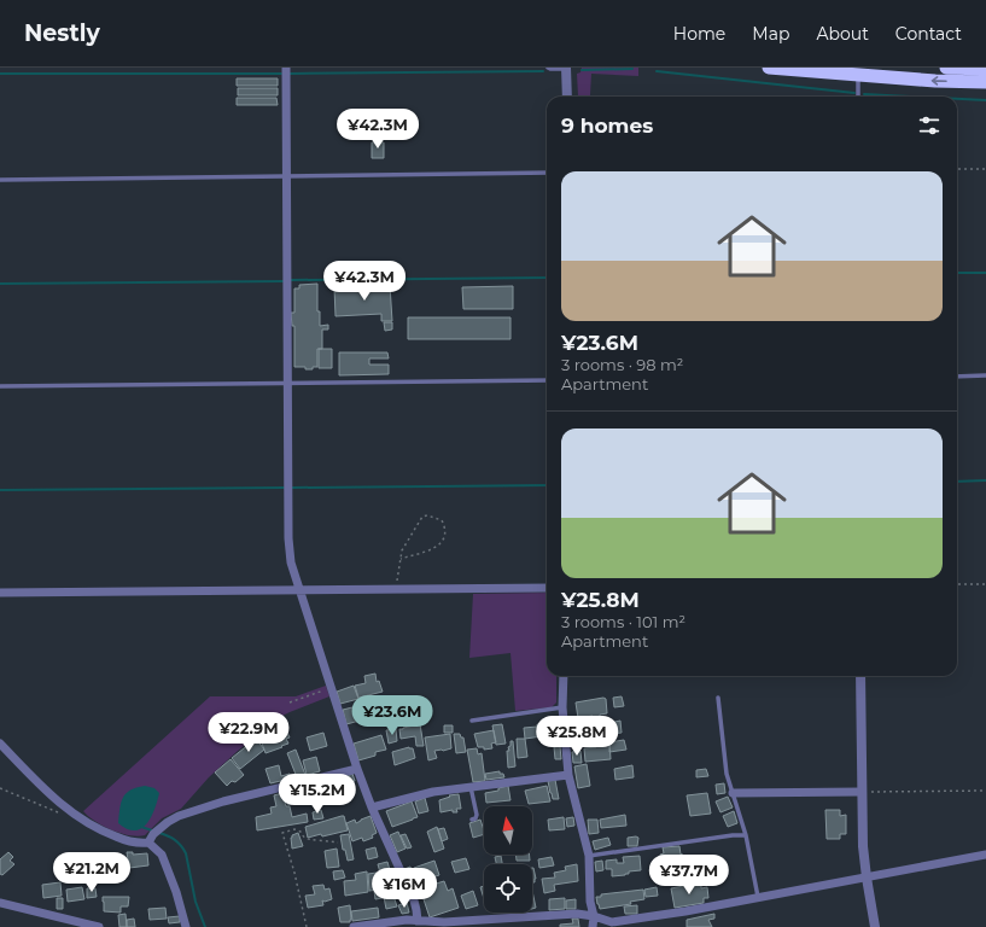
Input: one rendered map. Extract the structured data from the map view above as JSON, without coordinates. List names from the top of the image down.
{
  "north": "top",
  "page": {
    "header": "Nestly",
    "nav": [
      "Home",
      "Map",
      "About",
      "Contact"
    ],
    "heading": "9 homes",
    "price": [
      "¥42.3M",
      "¥42.3M",
      "¥23.6M",
      "¥22.9M",
      "¥25.8M",
      "¥15.2M",
      "¥21.2M",
      "¥37.7M",
      "¥16M"
    ],
    "list": [
      {
        "name": "¥23.6M",
        "note": "3 rooms · 98 m² · Apartment"
      },
      {
        "name": "¥25.8M",
        "note": "3 rooms · 101 m² · Apartment"
      }
    ]
  }
}
